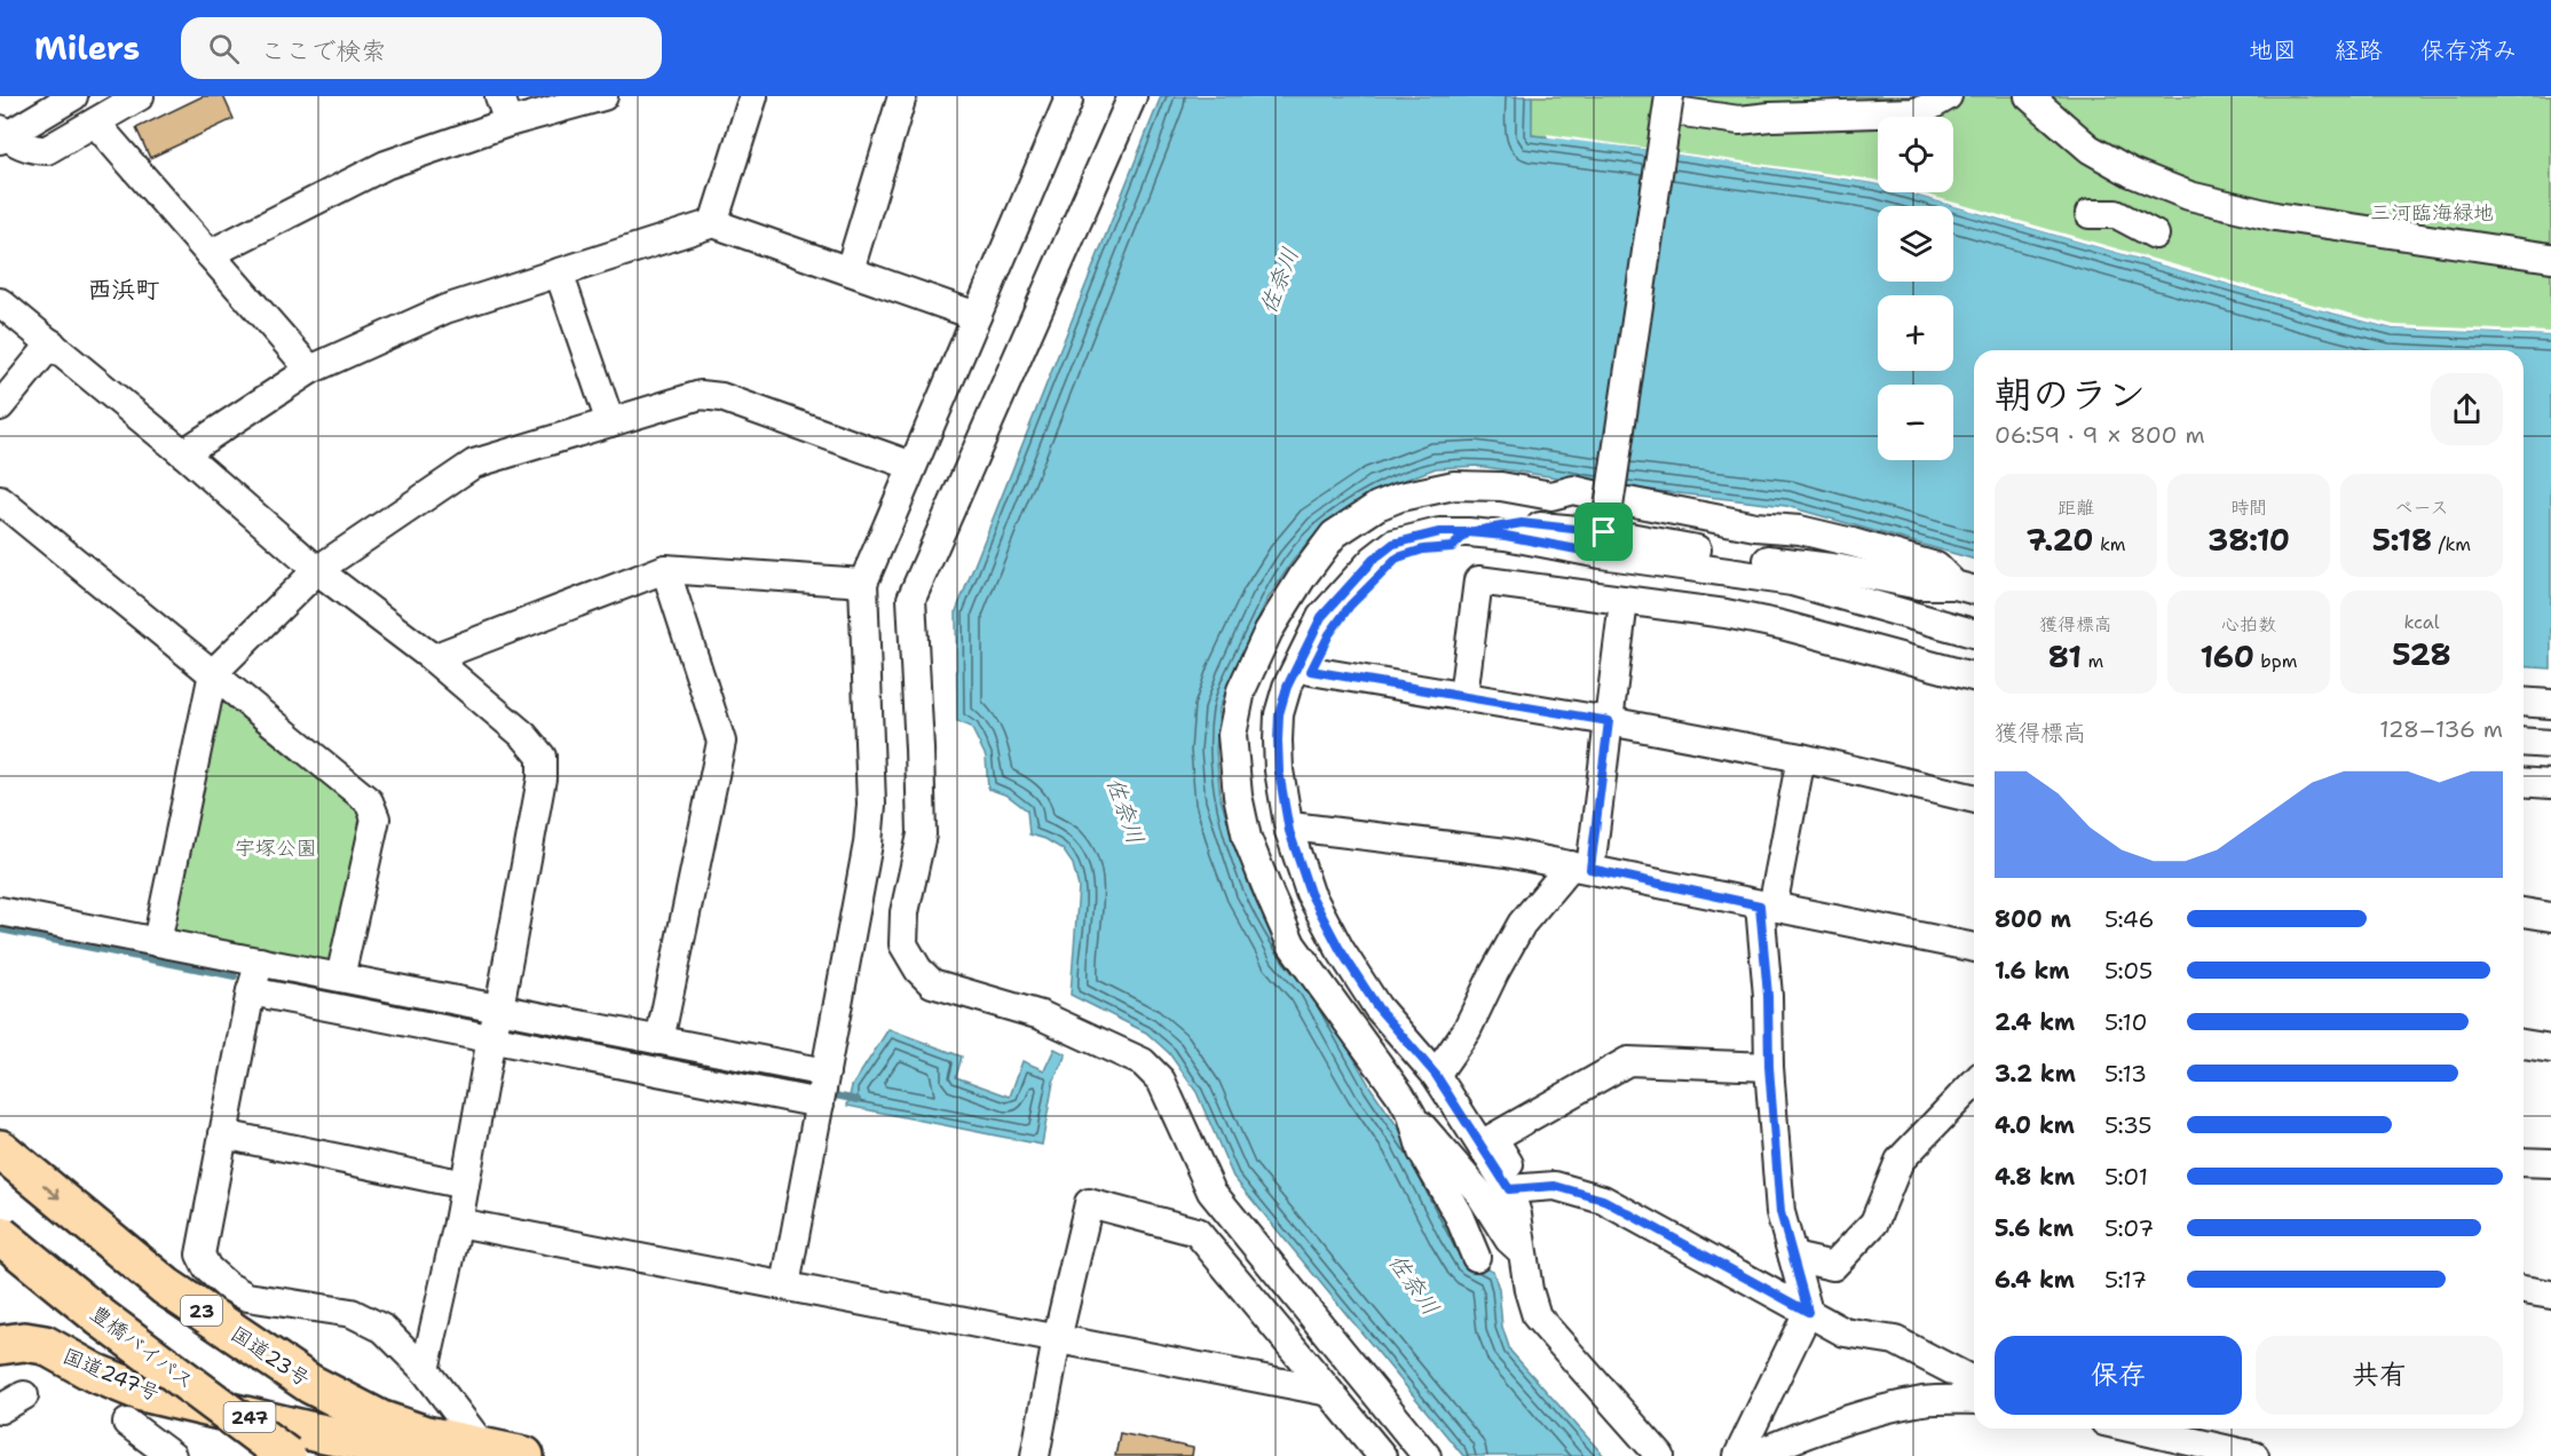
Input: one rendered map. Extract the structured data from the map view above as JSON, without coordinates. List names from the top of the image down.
{
  "streets": {
    "highway": [
      "23",
      "豊橋バイパス",
      "国道23号",
      "国道247号",
      "247"
    ]
  },
  "crossings": [
    ["豊橋バイパス", "国道247号"],
    ["国道23号", "国道247号"]
  ],
  "one_way": ["国道23号"],
  "districts": ["西浜町"],
  "water": ["佐奈川"],
  "parks": ["三河臨海緑地", "宇塚公園"],
  "page": {
    "header": "Milers",
    "search": "ここで検索",
    "nav": ["地図", "経路", "保存済み"],
    "map_buttons": ["+", "−"],
    "heading": ["朝のラン", "06:59 · 9 × 800 m"],
    "stats": [
      ["距離", "7.20 km"],
      ["時間", "38:10"],
      ["ペース", "5:18 /km"],
      ["獲得標高", "81 m"],
      ["心拍数", "160 bpm"],
      ["kcal", "528"]
    ],
    "chart": ["獲得標高", "128–136 m"],
    "list": [
      {
        "name": "800 m",
        "note": "5:46"
      },
      {
        "name": "1.6 km",
        "note": "5:05"
      },
      {
        "name": "2.4 km",
        "note": "5:10"
      },
      {
        "name": "3.2 km",
        "note": "5:13"
      },
      {
        "name": "4.0 km",
        "note": "5:35"
      },
      {
        "name": "4.8 km",
        "note": "5:01"
      },
      {
        "name": "5.6 km",
        "note": "5:07"
      },
      {
        "name": "6.4 km",
        "note": "5:17"
      }
    ],
    "buttons": ["保存", "共有"]
  }
}
